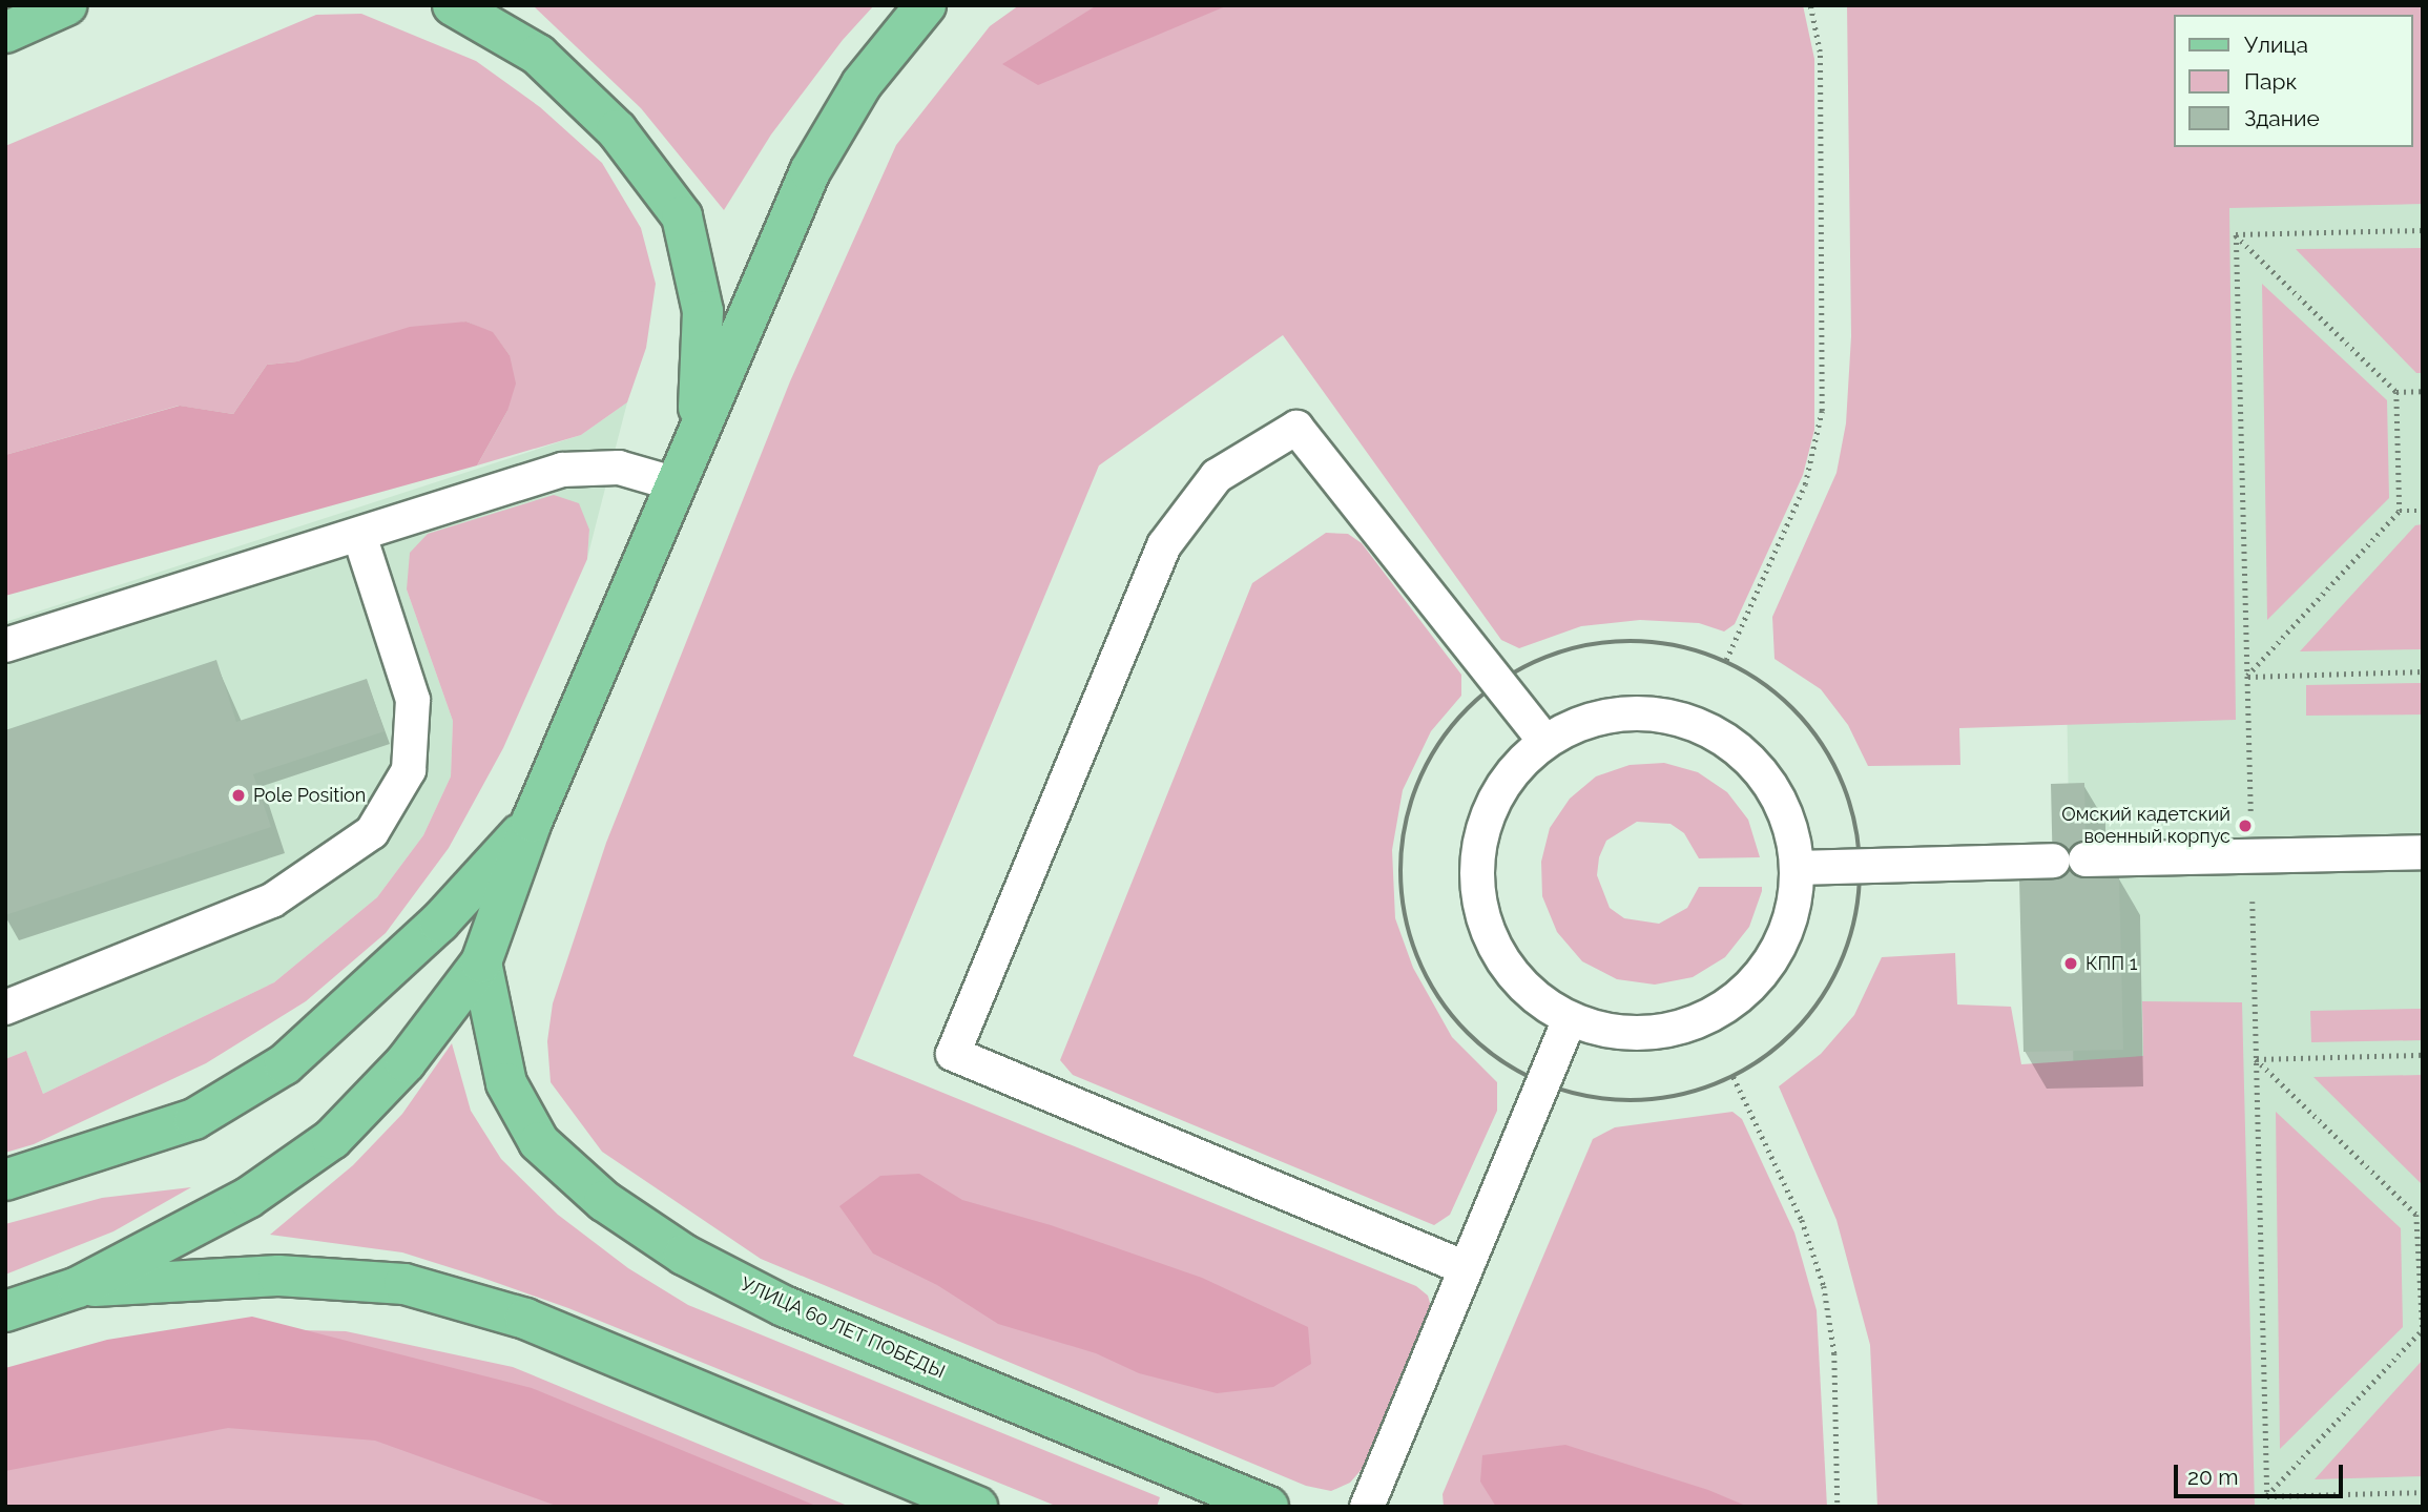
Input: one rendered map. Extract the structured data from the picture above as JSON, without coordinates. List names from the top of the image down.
{
  "streets": {
    "main road": ["УЛИЦА 60 ЛЕТ ПОБЕДЫ"]
  },
  "places": ["Pole Position", "Омский кадетский военный корпус", "КПП 1"],
  "legend": ["Улица", "Парк", "Здание"],
  "scale_bar": "20 m"
}
